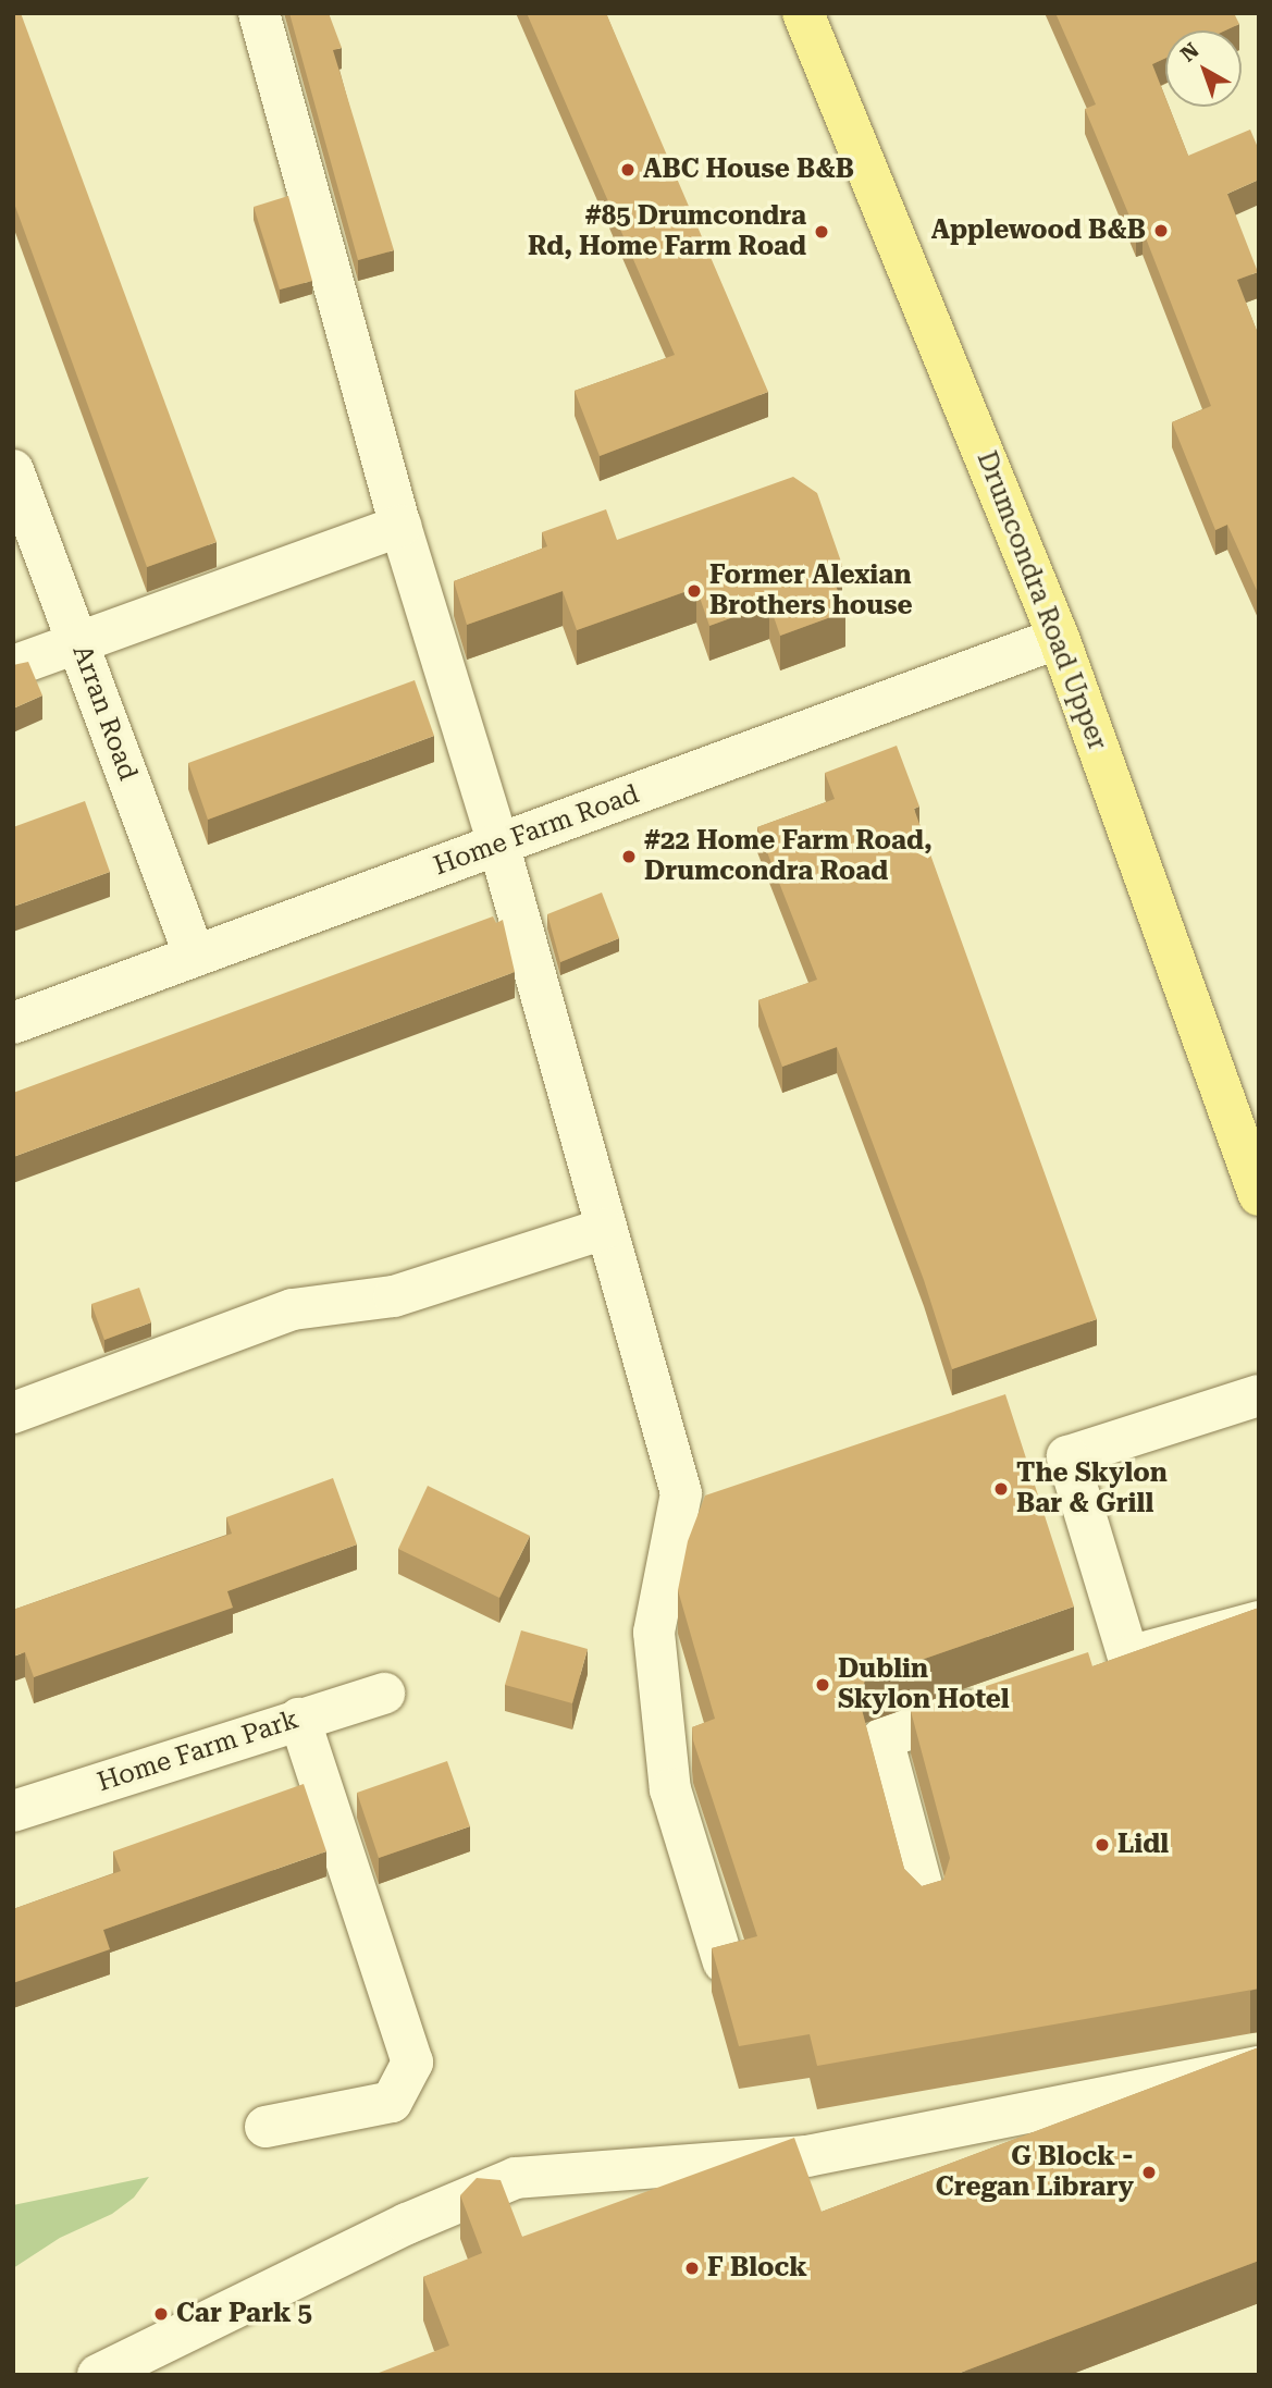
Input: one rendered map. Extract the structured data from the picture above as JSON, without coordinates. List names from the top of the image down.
{
  "streets": {
    "main road": ["Drumcondra Road Upper"],
    "street": ["Arran Road", "Home Farm Road", "Home Farm Park"]
  },
  "crossings": [
    ["Drumcondra Road Upper", "Home Farm Road"],
    ["Arran Road", "Home Farm Road"]
  ],
  "places": [
    "ABC House B&B",
    "Applewood B&B",
    "#85 Drumcondra Rd, Home Farm Road",
    "Former Alexian Brothers house",
    "#22 Home Farm Road, Drumcondra Road",
    "The Skylon Bar & Grill",
    "Dublin Skylon Hotel",
    "Lidl",
    "G Block - Cregan Library",
    "F Block",
    "Car Park 5"
  ],
  "north": "top left"
}
